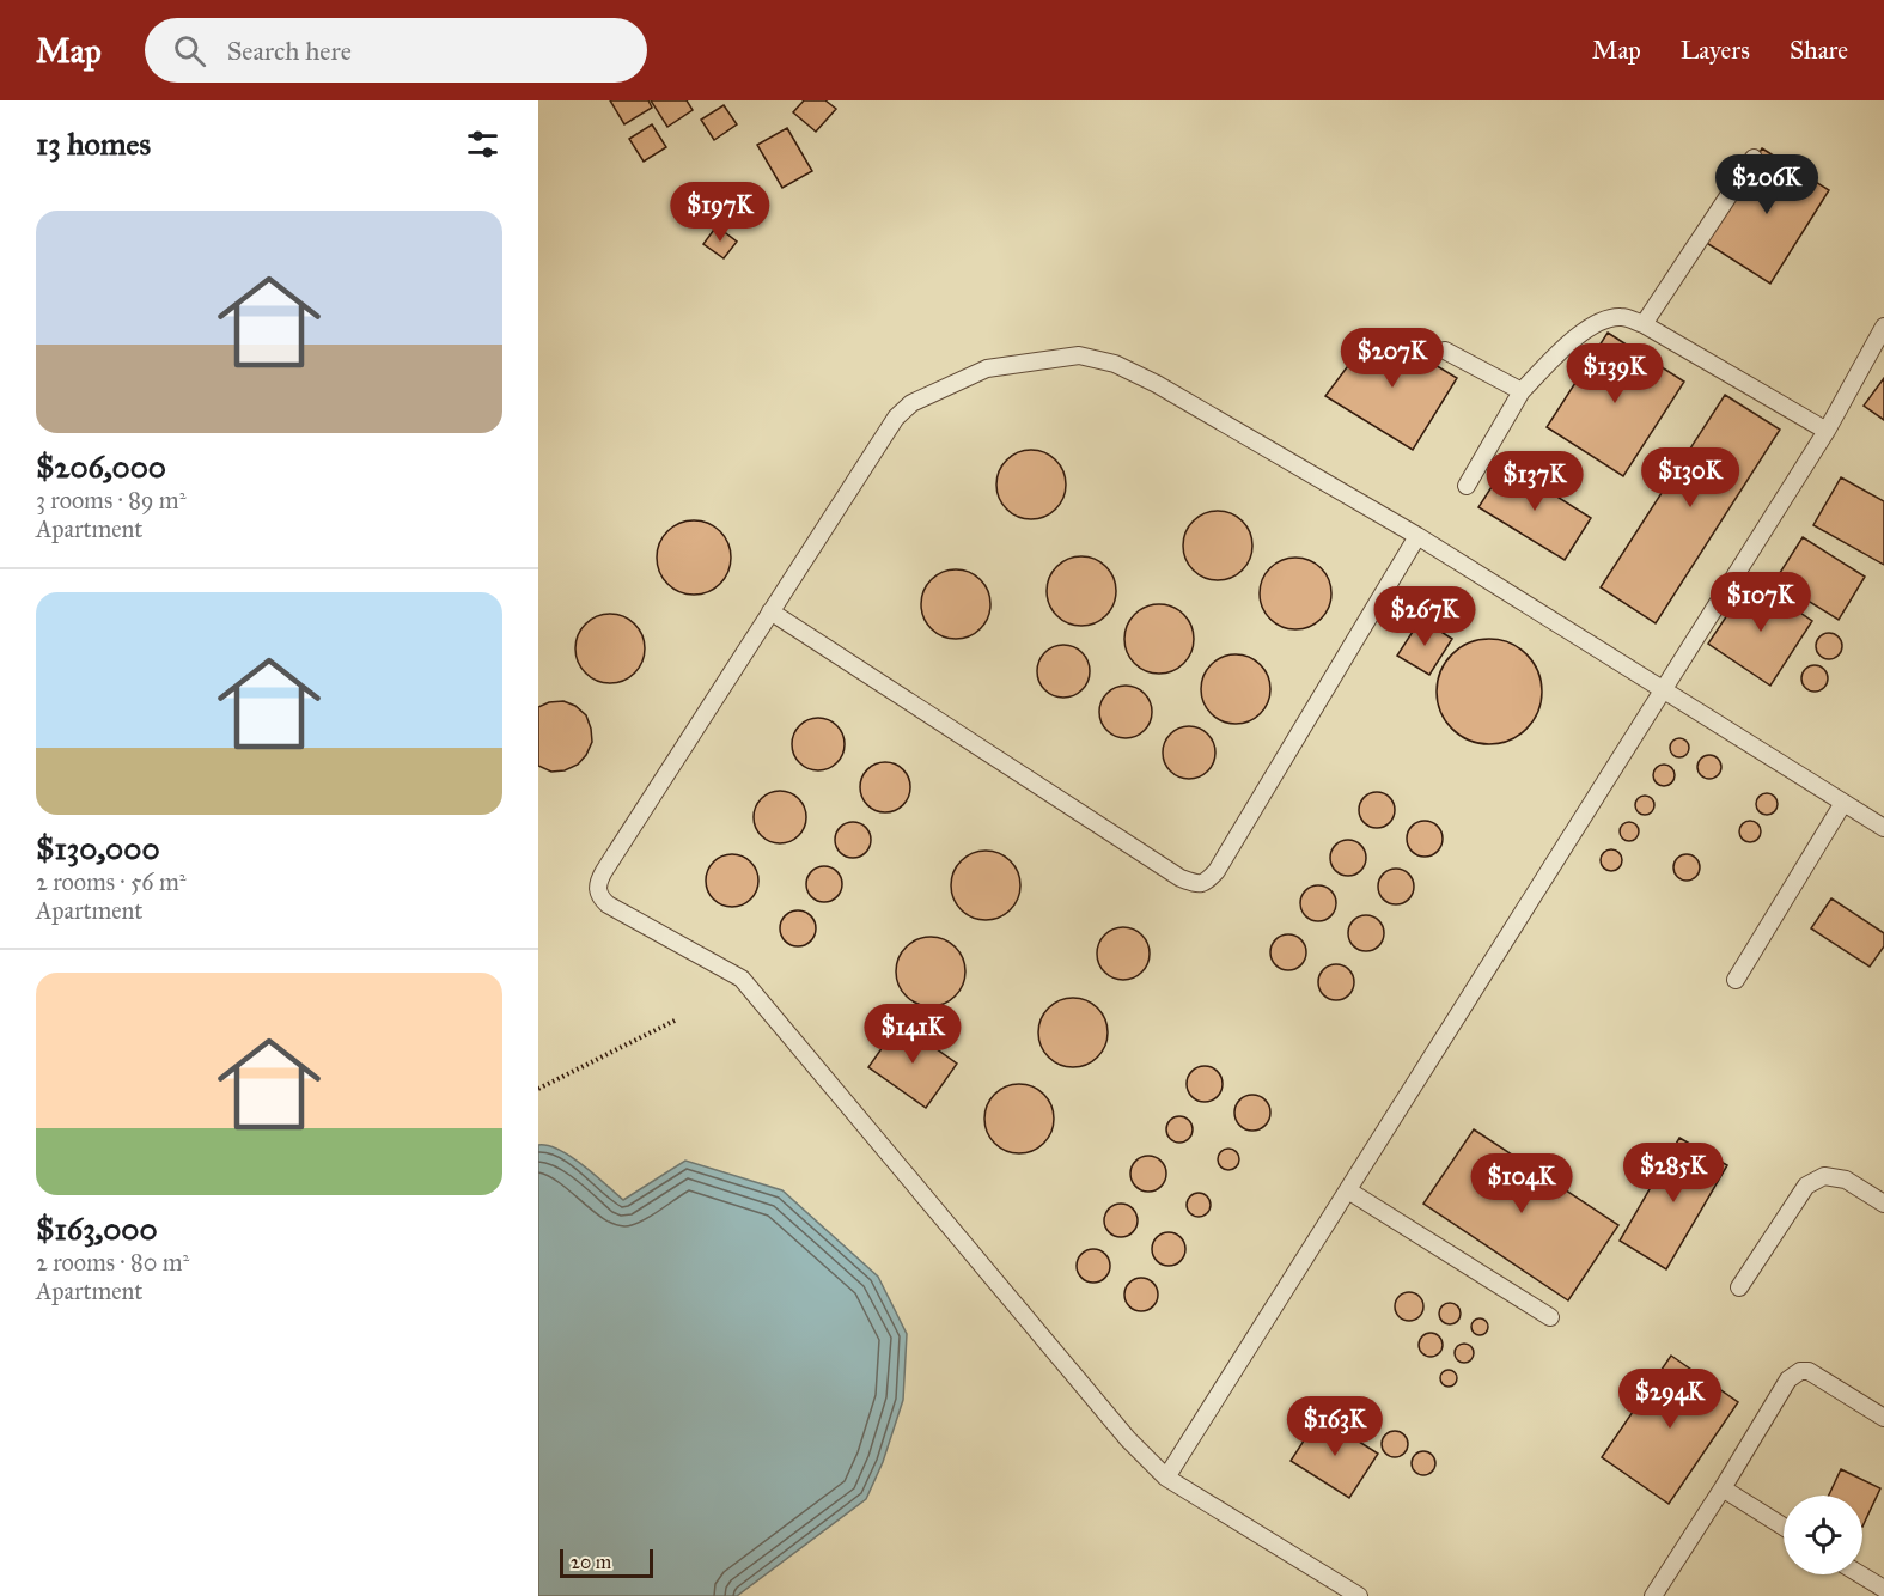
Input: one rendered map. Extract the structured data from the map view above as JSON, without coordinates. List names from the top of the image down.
{
  "scale_bar": "20 m",
  "page": {
    "header": "Map",
    "search": "Search here",
    "nav": ["Map", "Layers", "Share"],
    "heading": "13 homes",
    "price": [
      "$206K",
      "$197K",
      "$207K",
      "$139K",
      "$130K",
      "$137K",
      "$107K",
      "$267K",
      "$141K",
      "$285K",
      "$104K",
      "$294K",
      "$163K"
    ],
    "list": [
      {
        "name": "$206,000",
        "note": "3 rooms · 89 m² · Apartment"
      },
      {
        "name": "$130,000",
        "note": "2 rooms · 56 m² · Apartment"
      },
      {
        "name": "$163,000",
        "note": "2 rooms · 80 m² · Apartment"
      }
    ],
    "scale": "20 m"
  }
}
